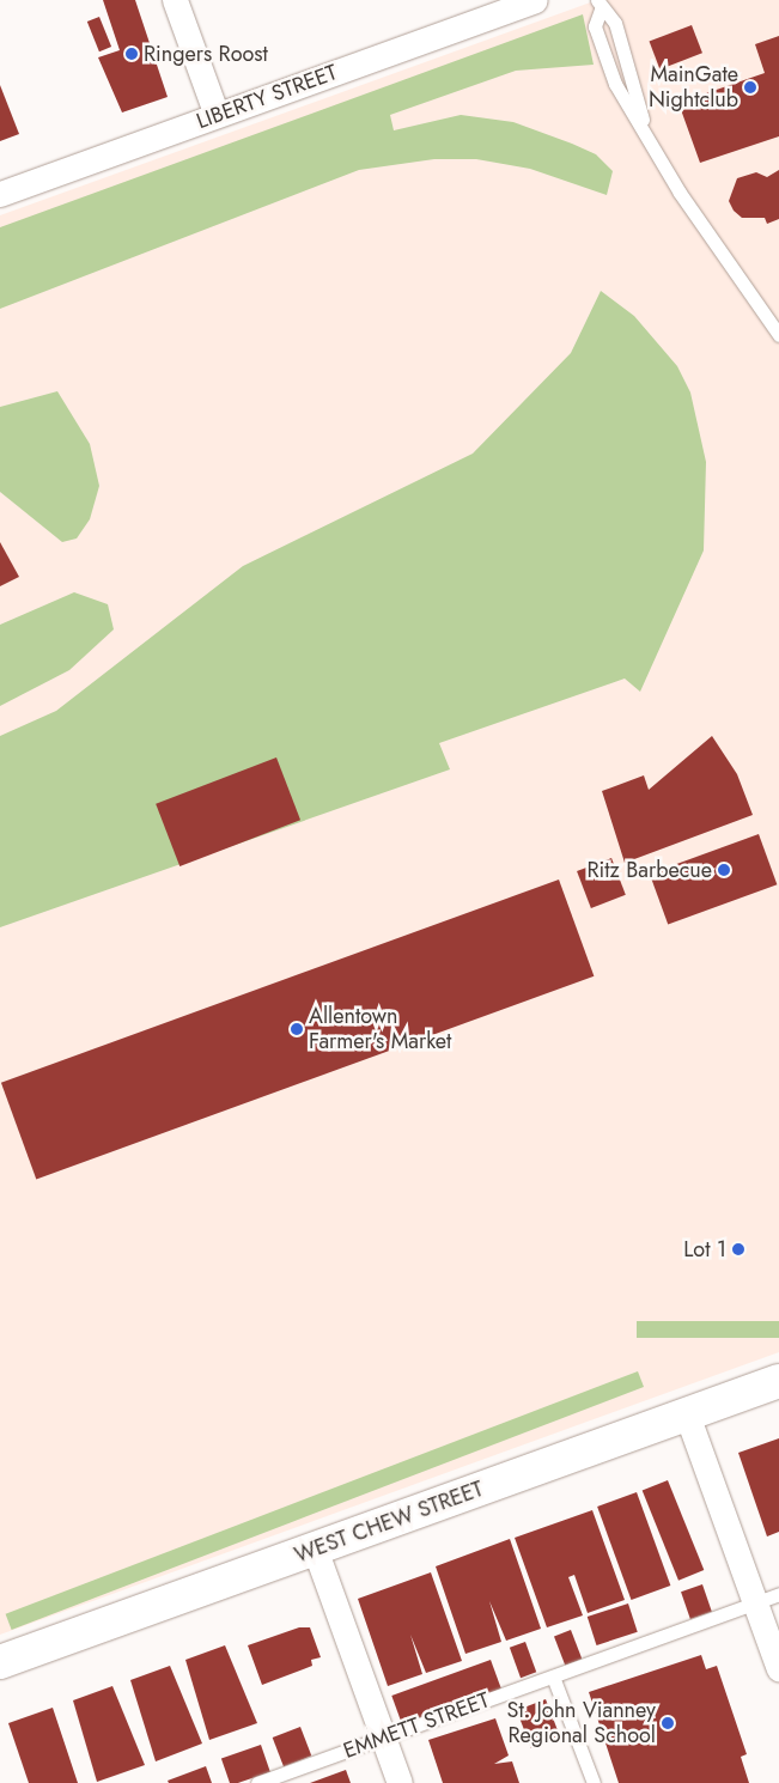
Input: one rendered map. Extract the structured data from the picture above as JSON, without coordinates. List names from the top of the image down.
{
  "streets": {
    "street": ["LIBERTY STREET", "WEST CHEW STREET"],
    "lane": ["EMMETT STREET"]
  },
  "places": [
    "Ringers Roost",
    "MainGate Nightclub",
    "Ritz Barbecue",
    "Allentown Farmer's Market",
    "Lot 1",
    "St. John Vianney Regional School"
  ]
}
